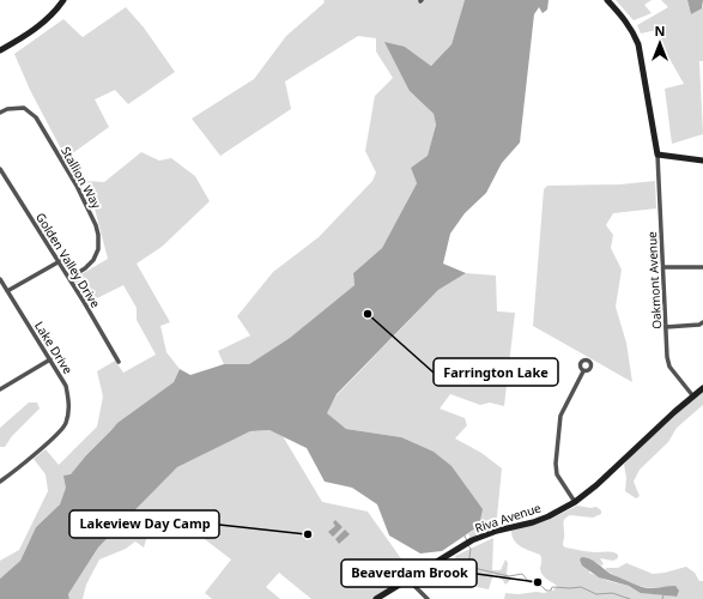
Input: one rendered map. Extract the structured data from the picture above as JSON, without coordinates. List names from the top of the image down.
{
  "streets": {
    "street": [
      "Stallion Way",
      "Golden Valley Drive",
      "Oakmont Avenue",
      "Lake Drive",
      "Riva Avenue"
    ]
  },
  "crossings": [
    ["Stallion Way", "Golden Valley Drive"],
    ["Oakmont Avenue", "Riva Avenue"]
  ],
  "places": ["Farrington Lake", "Lakeview Day Camp", "Beaverdam Brook"],
  "north": "top"
}
